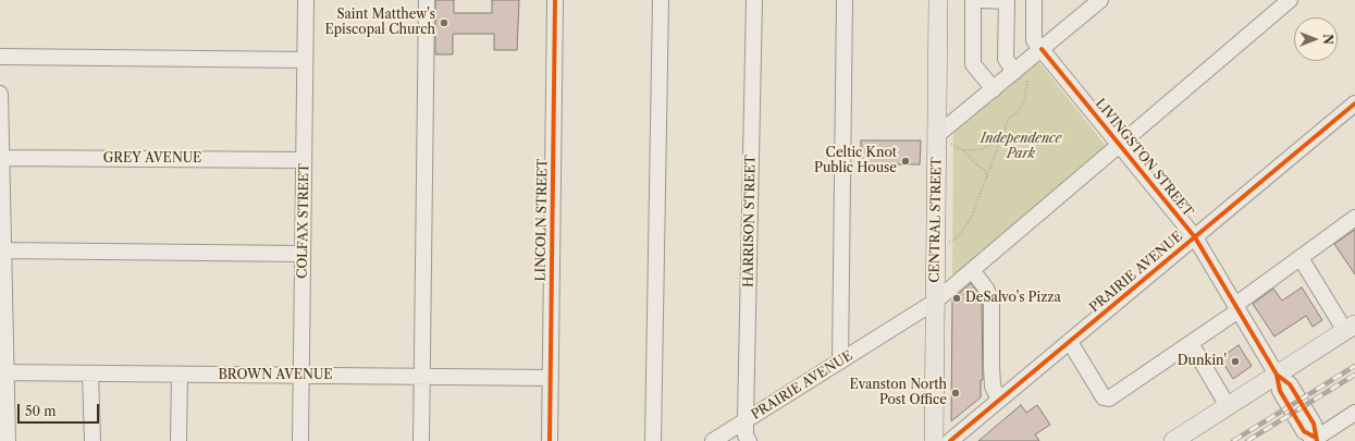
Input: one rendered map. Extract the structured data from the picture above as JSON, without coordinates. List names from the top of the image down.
{
  "streets": {
    "main road": ["CENTRAL STREET"],
    "street": [
      "LIVINGSTON STREET",
      "GREY AVENUE",
      "LINCOLN STREET",
      "COLFAX STREET",
      "HARRISON STREET",
      "PRAIRIE AVENUE",
      "BROWN AVENUE"
    ]
  },
  "crossings": [
    ["LIVINGSTON STREET", "PRAIRIE AVENUE"],
    ["GREY AVENUE", "COLFAX STREET"],
    ["LINCOLN STREET", "BROWN AVENUE"],
    ["CENTRAL STREET", "PRAIRIE AVENUE"],
    ["COLFAX STREET", "BROWN AVENUE"],
    ["HARRISON STREET", "PRAIRIE AVENUE"]
  ],
  "parks": ["Independence Park"],
  "places": [
    "Saint Matthew's Episcopal Church",
    "Celtic Knot Public House",
    "DeSalvo's Pizza",
    "Dunkin'",
    "Evanston North Post Office"
  ],
  "scale_bar": "50 m",
  "north": "right"
}
